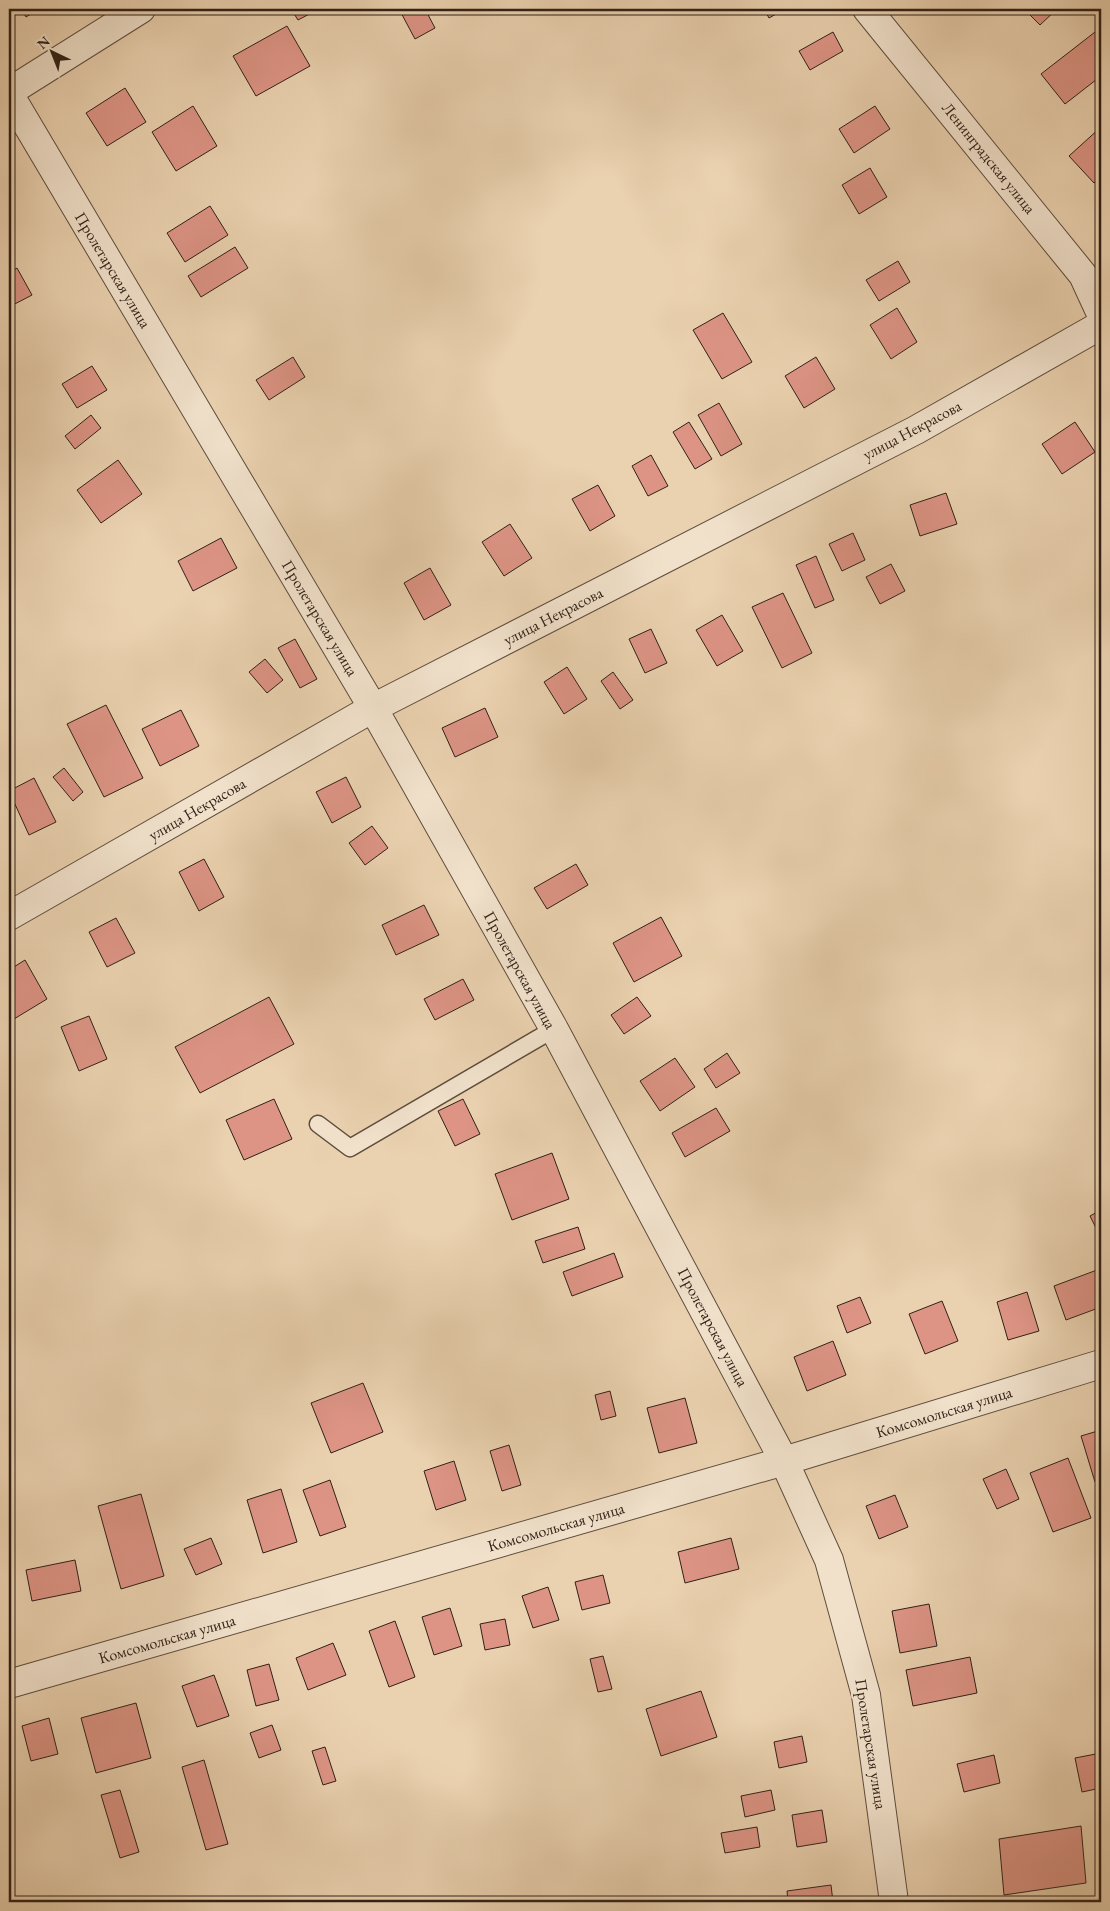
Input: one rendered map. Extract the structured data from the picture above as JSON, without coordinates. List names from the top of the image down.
{
  "streets": {
    "street": [
      "Ленинградская улица",
      "Пролетарская улица",
      "улица Некрасова",
      "Комсомольская улица"
    ]
  },
  "crossings": [
    ["Пролетарская улица", "улица Некрасова"],
    ["Пролетарская улица", "Комсомольская улица"]
  ],
  "north": "top left"
}
